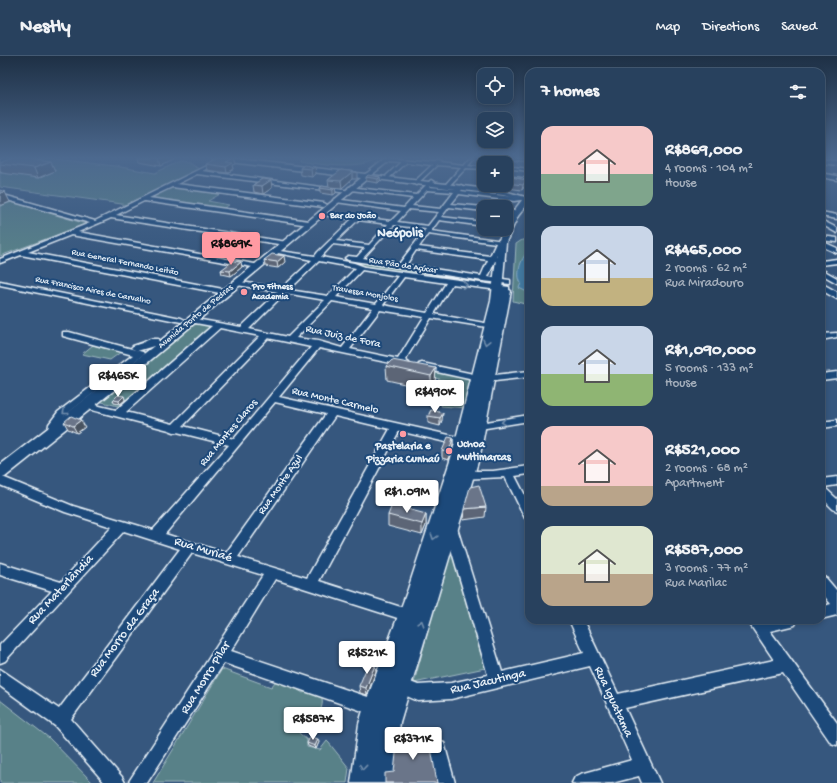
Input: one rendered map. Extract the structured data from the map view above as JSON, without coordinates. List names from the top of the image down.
{
  "streets": {
    "main road": ["Avenida Porto de Pedras"],
    "street": [
      "Rua General Fernando Leitão",
      "Rua Pão de Açúcar",
      "Rua Francisco Aires de Carvalho",
      "Travessa Monjolos",
      "Rua Juiz de Fora",
      "Rua Monte Carmelo",
      "Rua Montes Claros",
      "Rua Monte Azul",
      "Rua Muriaé",
      "Rua Materlândia",
      "Rua Morro da Graça",
      "Rua Morro Pilar",
      "Rua Jacutinga",
      "Rua Iguatama"
    ]
  },
  "crossings": [
    ["Rua General Fernando Leitão", "Avenida Porto de Pedras"],
    ["Rua Pão de Açúcar", "Avenida Porto de Pedras"],
    ["Rua Francisco Aires de Carvalho", "Avenida Porto de Pedras"],
    ["Travessa Monjolos", "Avenida Porto de Pedras"],
    ["Avenida Porto de Pedras", "Rua Juiz de Fora"],
    ["Rua Juiz de Fora", "Rua Montes Claros"],
    ["Rua Monte Carmelo", "Rua Montes Claros"],
    ["Rua Monte Carmelo", "Rua Monte Azul"],
    ["Rua Montes Claros", "Rua Muriaé"],
    ["Rua Monte Azul", "Rua Muriaé"],
    ["Rua Muriaé", "Rua Materlândia"],
    ["Rua Muriaé", "Rua Morro da Graça"],
    ["Rua Muriaé", "Rua Morro Pilar"],
    ["Rua Jacutinga", "Rua Iguatama"]
  ],
  "districts": ["Neópolis"],
  "places": [
    "Bar do João",
    "Pro Fitness Academia",
    "Pastelaria e Pizzaria Cunhaú",
    "Uchoa Multimarcas"
  ],
  "page": {
    "header": "Nestly",
    "nav": ["Map", "Directions", "Saved"],
    "map_buttons": ["+", "−"],
    "heading": "7 homes",
    "list": [
      {
        "name": "R$869,000",
        "note": "4 rooms · 104 m² · House"
      },
      {
        "name": "R$465,000",
        "note": "2 rooms · 62 m² · Rua Miradouro"
      },
      {
        "name": "R$1,090,000",
        "note": "5 rooms · 133 m² · House"
      },
      {
        "name": "R$521,000",
        "note": "2 rooms · 68 m² · Apartment"
      },
      {
        "name": "R$587,000",
        "note": "3 rooms · 77 m² · Rua Marilac"
      }
    ],
    "price": [
      "R$869K",
      "R$465K",
      "R$490K",
      "R$1.09M",
      "R$521K",
      "R$587K",
      "R$371K"
    ]
  }
}
